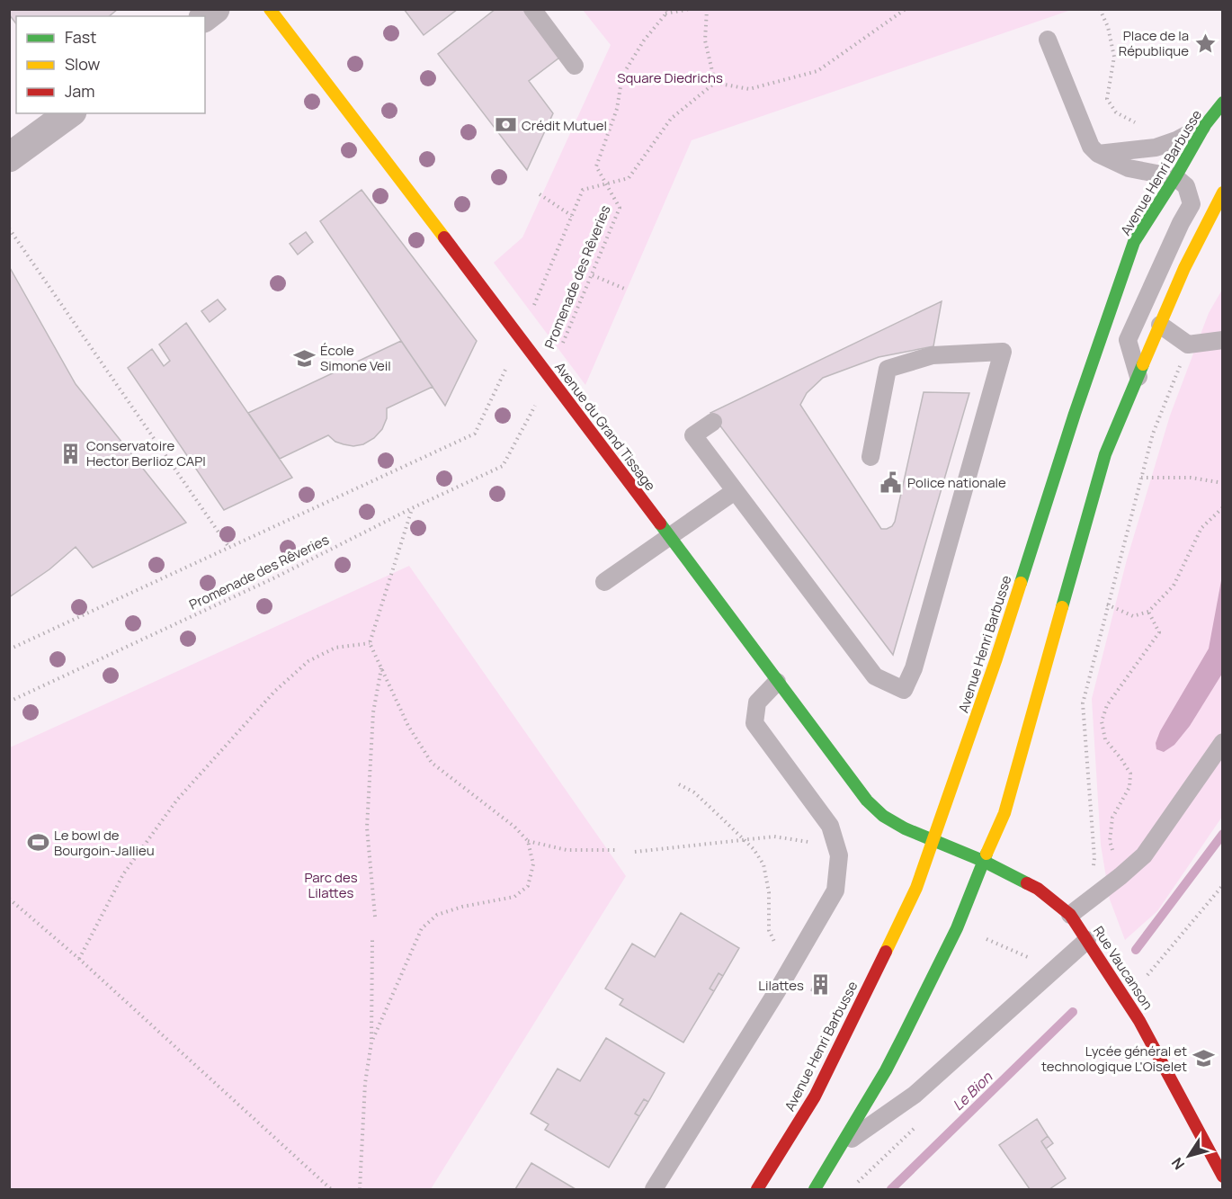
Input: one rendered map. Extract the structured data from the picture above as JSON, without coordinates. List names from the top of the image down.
{
  "streets": {
    "main road": ["Avenue Henri Barbusse", "Avenue du Grand Tissage", "Rue Vaucanson"],
    "path": ["Promenade des Rêveries"]
  },
  "crossings": [
    ["Avenue Henri Barbusse", "Avenue du Grand Tissage"],
    ["Avenue Henri Barbusse", "Rue Vaucanson"],
    ["Promenade des Rêveries", "Avenue du Grand Tissage"],
    ["Avenue du Grand Tissage", "Rue Vaucanson"]
  ],
  "water": ["Le Bion"],
  "parks": ["Square Diedrichs", "Parc des Lilattes"],
  "places": {
    "place": ["Place de la République"],
    "bank": ["Crédit Mutuel"],
    "school or university": ["École Simone Veil", "Lycée général et technologique L'Oiselet"],
    "building": ["Conservatoire Hector Berlioz CAPI", "Lilattes"],
    "public building": ["Police nationale"],
    "sports": ["Le bowl de Bourgoin-Jallieu"]
  },
  "legend": ["Fast", "Slow", "Jam"],
  "north": "bottom left"
}
